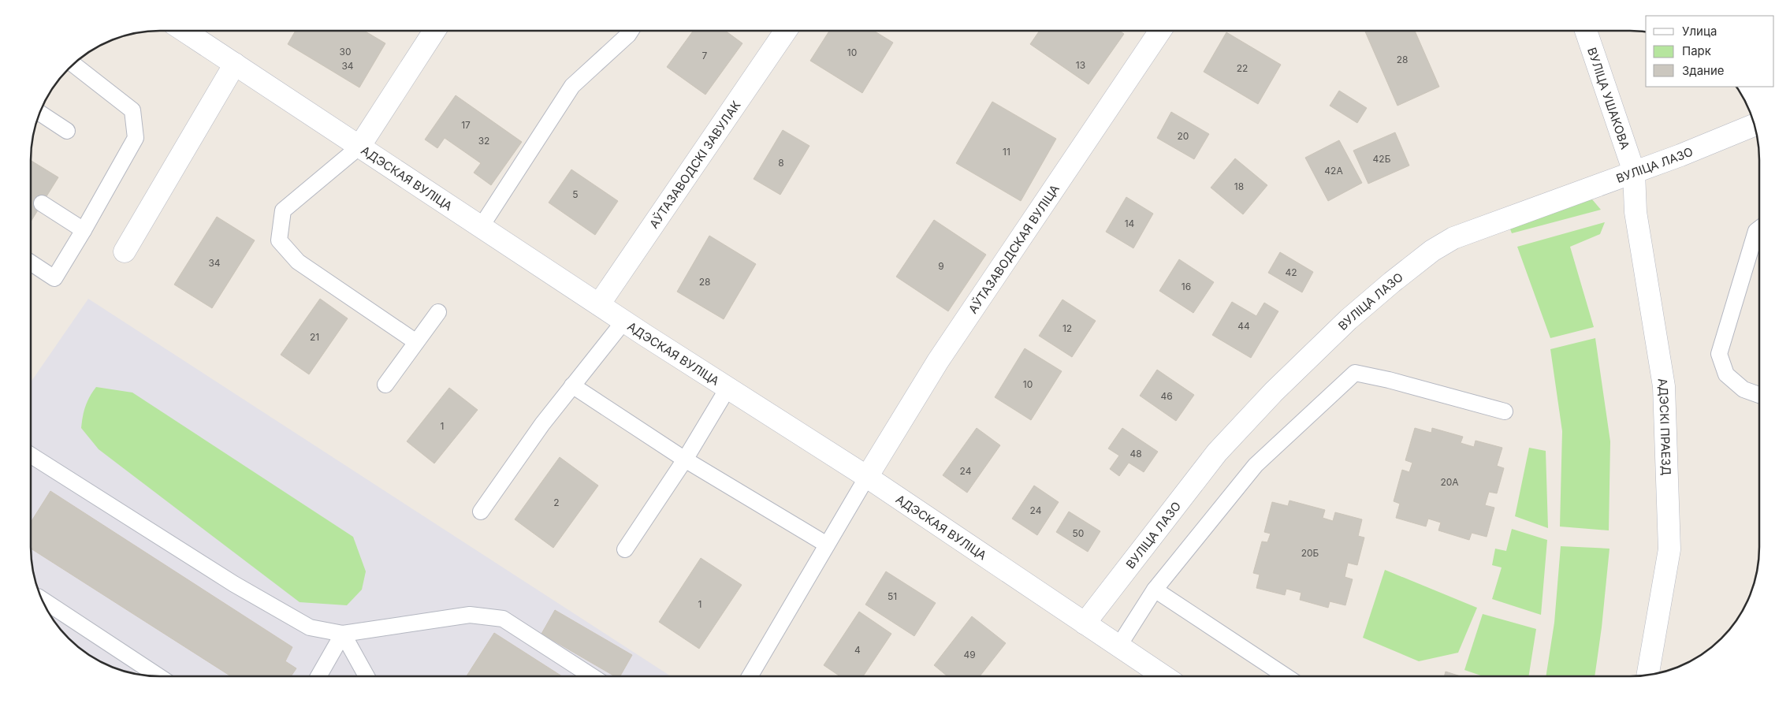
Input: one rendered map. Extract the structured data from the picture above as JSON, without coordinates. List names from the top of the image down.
{
  "streets": {
    "street": [
      "ВУЛІЦА УШАКОВА",
      "АЎТАЗАВОДСКІ ЗАВУЛАК",
      "ВУЛІЦА ЛАЗО",
      "АДЭСКАЯ ВУЛІЦА",
      "АЎТАЗАВОДСКАЯ ВУЛІЦА",
      "АДЭСКІ ПРАЕЗД"
    ]
  },
  "crossings": [
    ["ВУЛІЦА УШАКОВА", "ВУЛІЦА ЛАЗО"],
    ["ВУЛІЦА УШАКОВА", "АДЭСКІ ПРАЕЗД"],
    ["АЎТАЗАВОДСКІ ЗАВУЛАК", "АДЭСКАЯ ВУЛІЦА"],
    ["ВУЛІЦА ЛАЗО", "АДЭСКАЯ ВУЛІЦА"],
    ["ВУЛІЦА ЛАЗО", "АДЭСКІ ПРАЕЗД"],
    ["АДЭСКАЯ ВУЛІЦА", "АЎТАЗАВОДСКАЯ ВУЛІЦА"]
  ],
  "house_numbers": [
    "30",
    "10",
    "7",
    "28",
    "13",
    "34",
    "22",
    "17",
    "20",
    "32",
    "11",
    "42Б",
    "8",
    "42А",
    "18",
    "5",
    "14",
    "34",
    "9",
    "42",
    "28",
    "16",
    "44",
    "12",
    "21",
    "10",
    "46",
    "1",
    "48",
    "24",
    "20А",
    "2",
    "24",
    "50",
    "20Б",
    "51",
    "1",
    "4",
    "49"
  ],
  "legend": ["Улица", "Парк", "Здание"]
}
